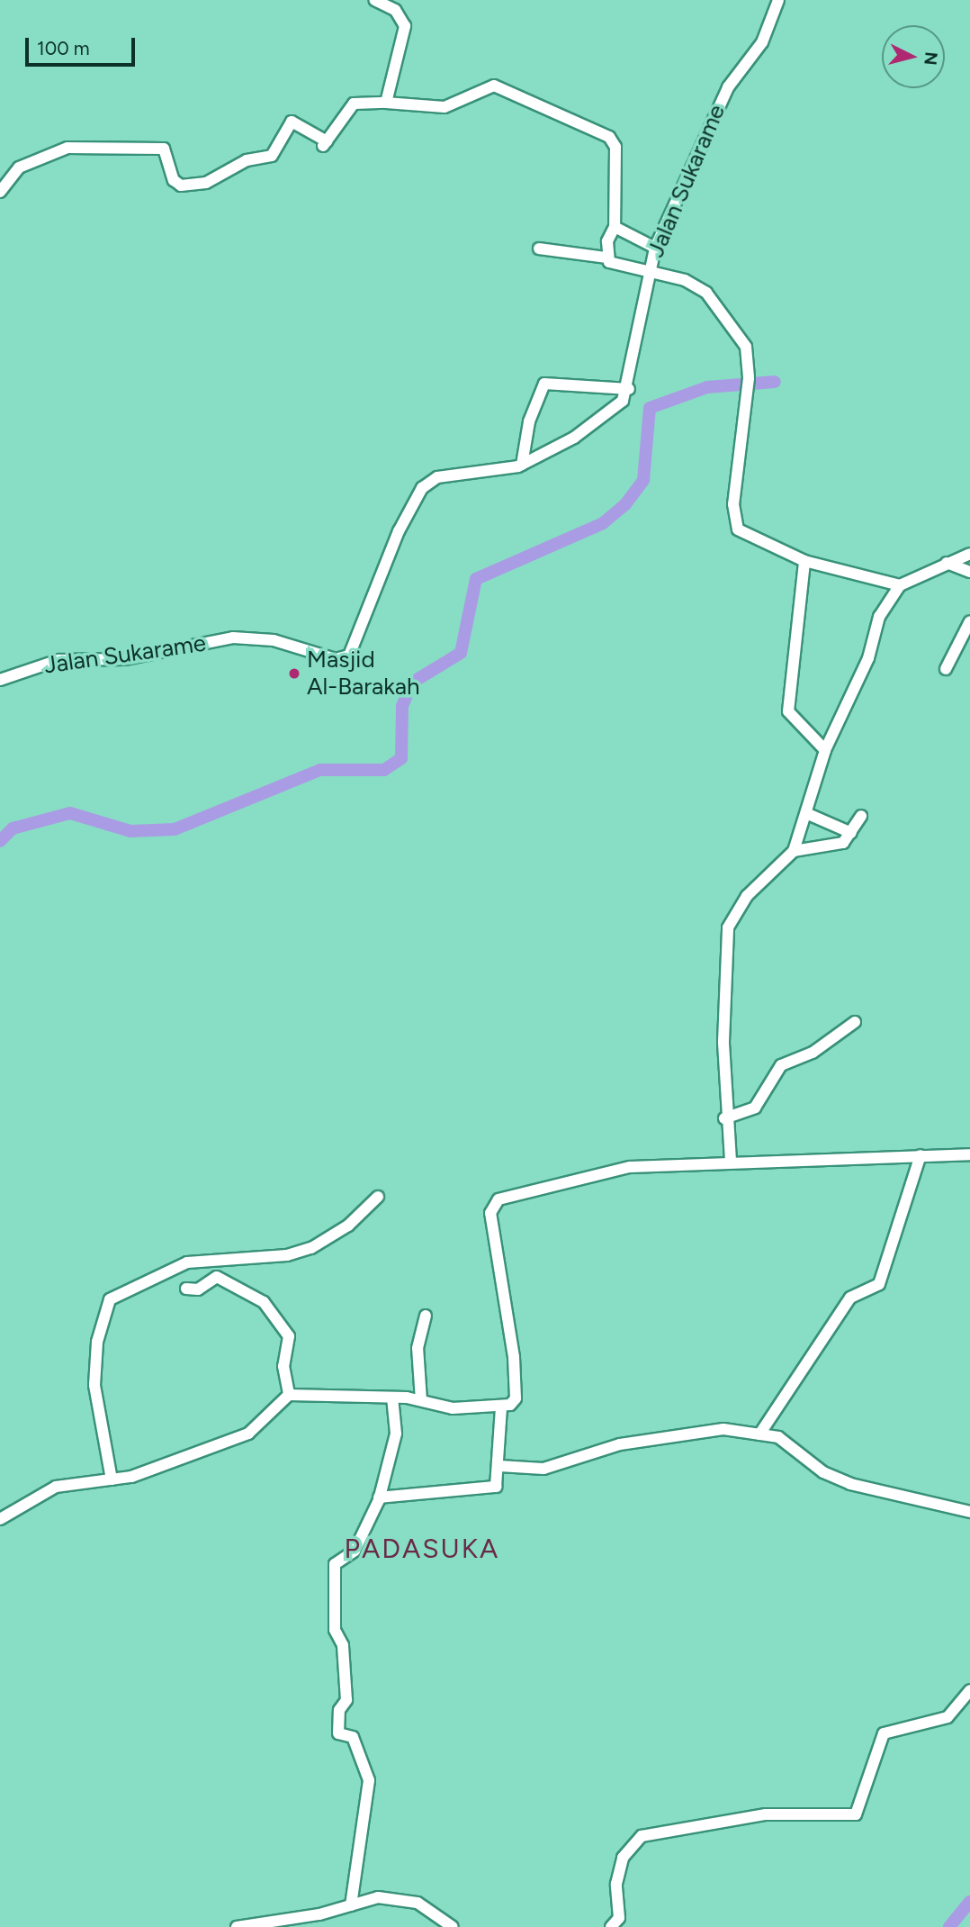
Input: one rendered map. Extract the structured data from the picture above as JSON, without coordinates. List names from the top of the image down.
{
  "streets": {
    "street": ["Jalan Sukarame"]
  },
  "districts": ["PADASUKA"],
  "places": ["Masjid Al-Barakah"],
  "scale_bar": "100 m",
  "north": "right"
}
